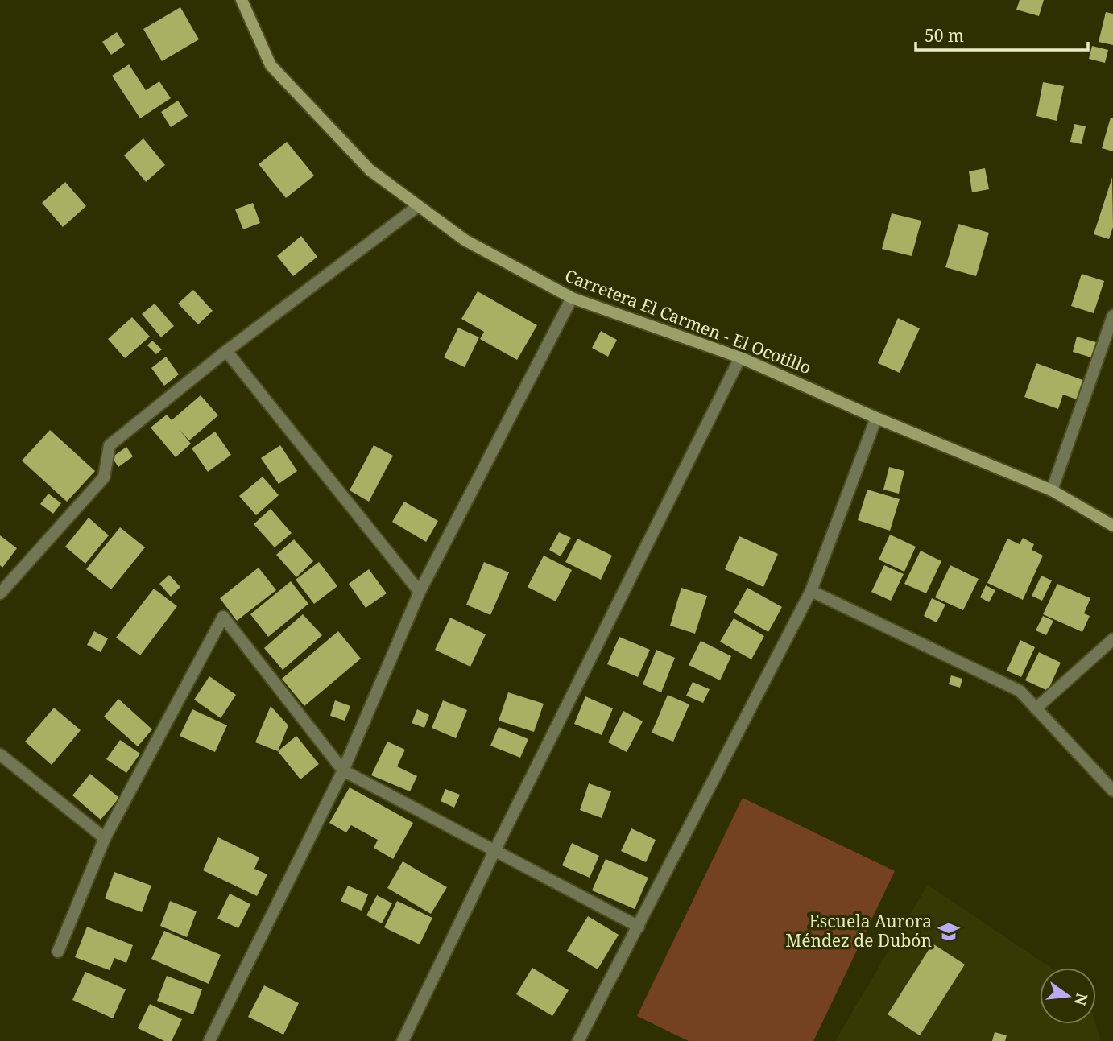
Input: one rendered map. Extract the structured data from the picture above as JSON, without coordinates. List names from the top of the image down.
{
  "streets": {
    "main road": ["Carretera El Carmen - El Ocotillo"]
  },
  "places": {
    "school or university": ["Escuela Aurora Méndez de Dubón"]
  },
  "scale_bar": "50 m",
  "north": "right"
}
